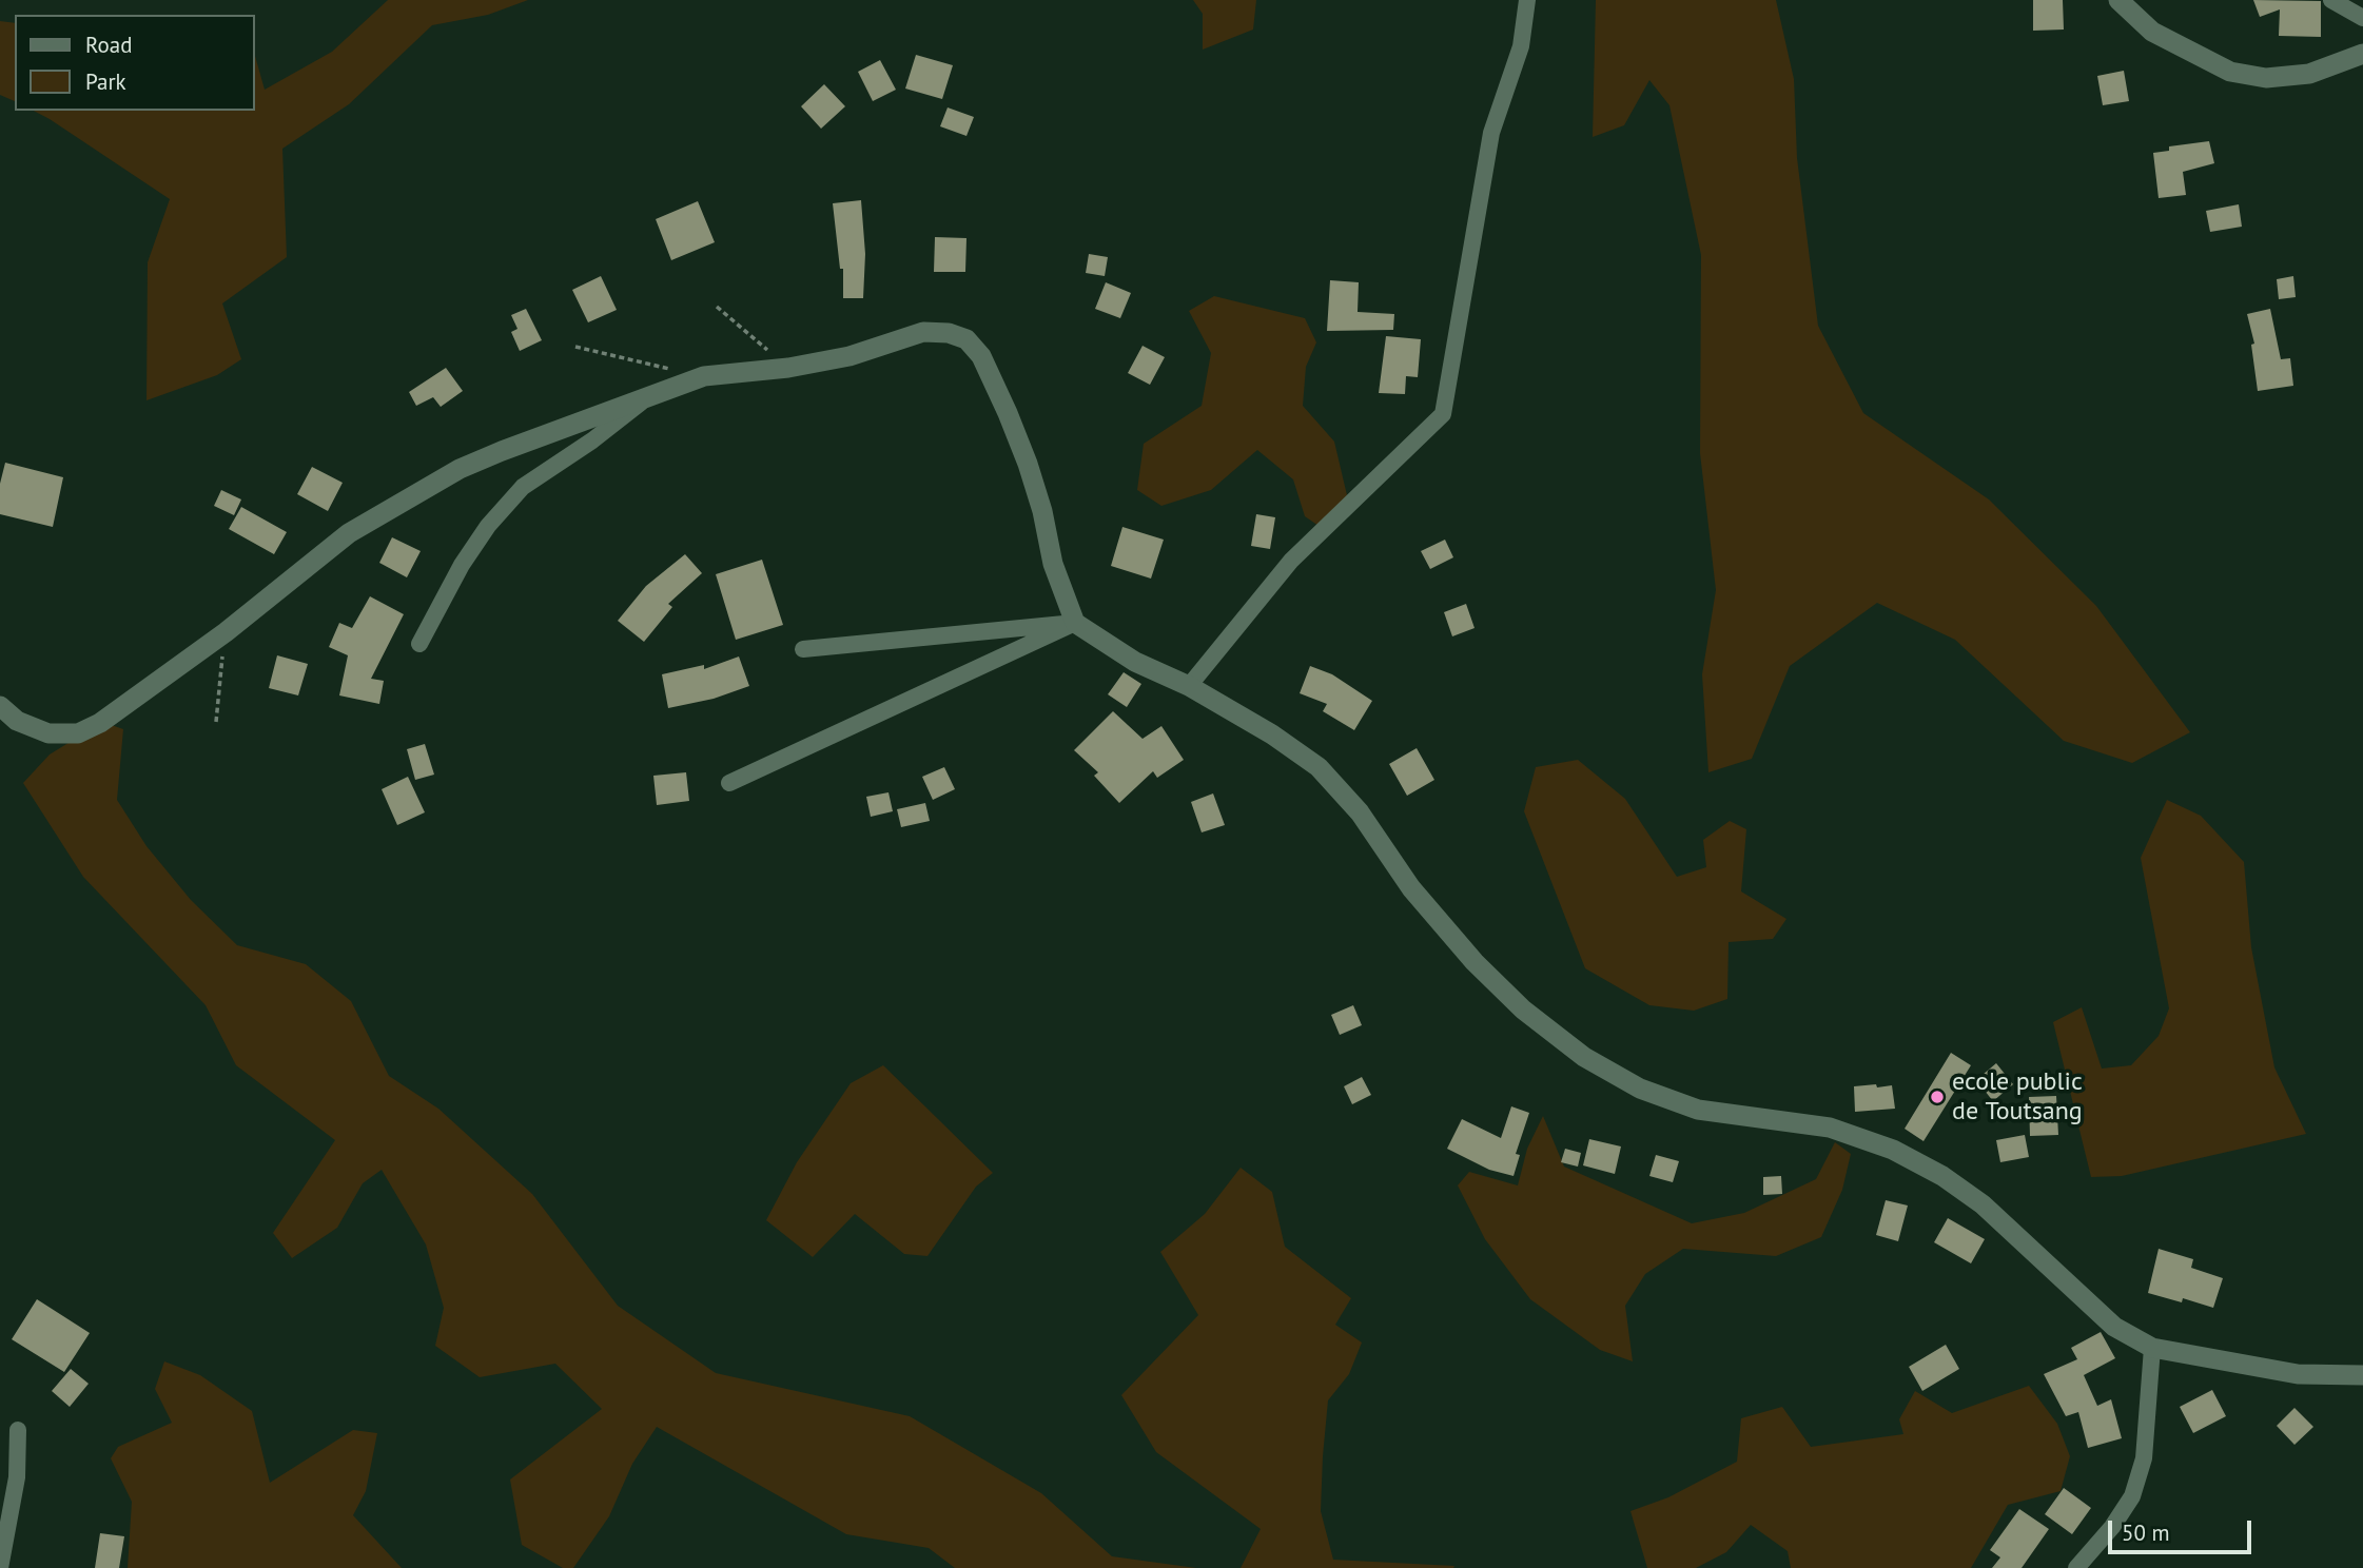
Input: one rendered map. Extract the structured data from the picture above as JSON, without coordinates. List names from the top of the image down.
{
  "places": ["ecole public de Toutsang"],
  "legend": ["Road", "Park"],
  "scale_bar": "50 m"
}
